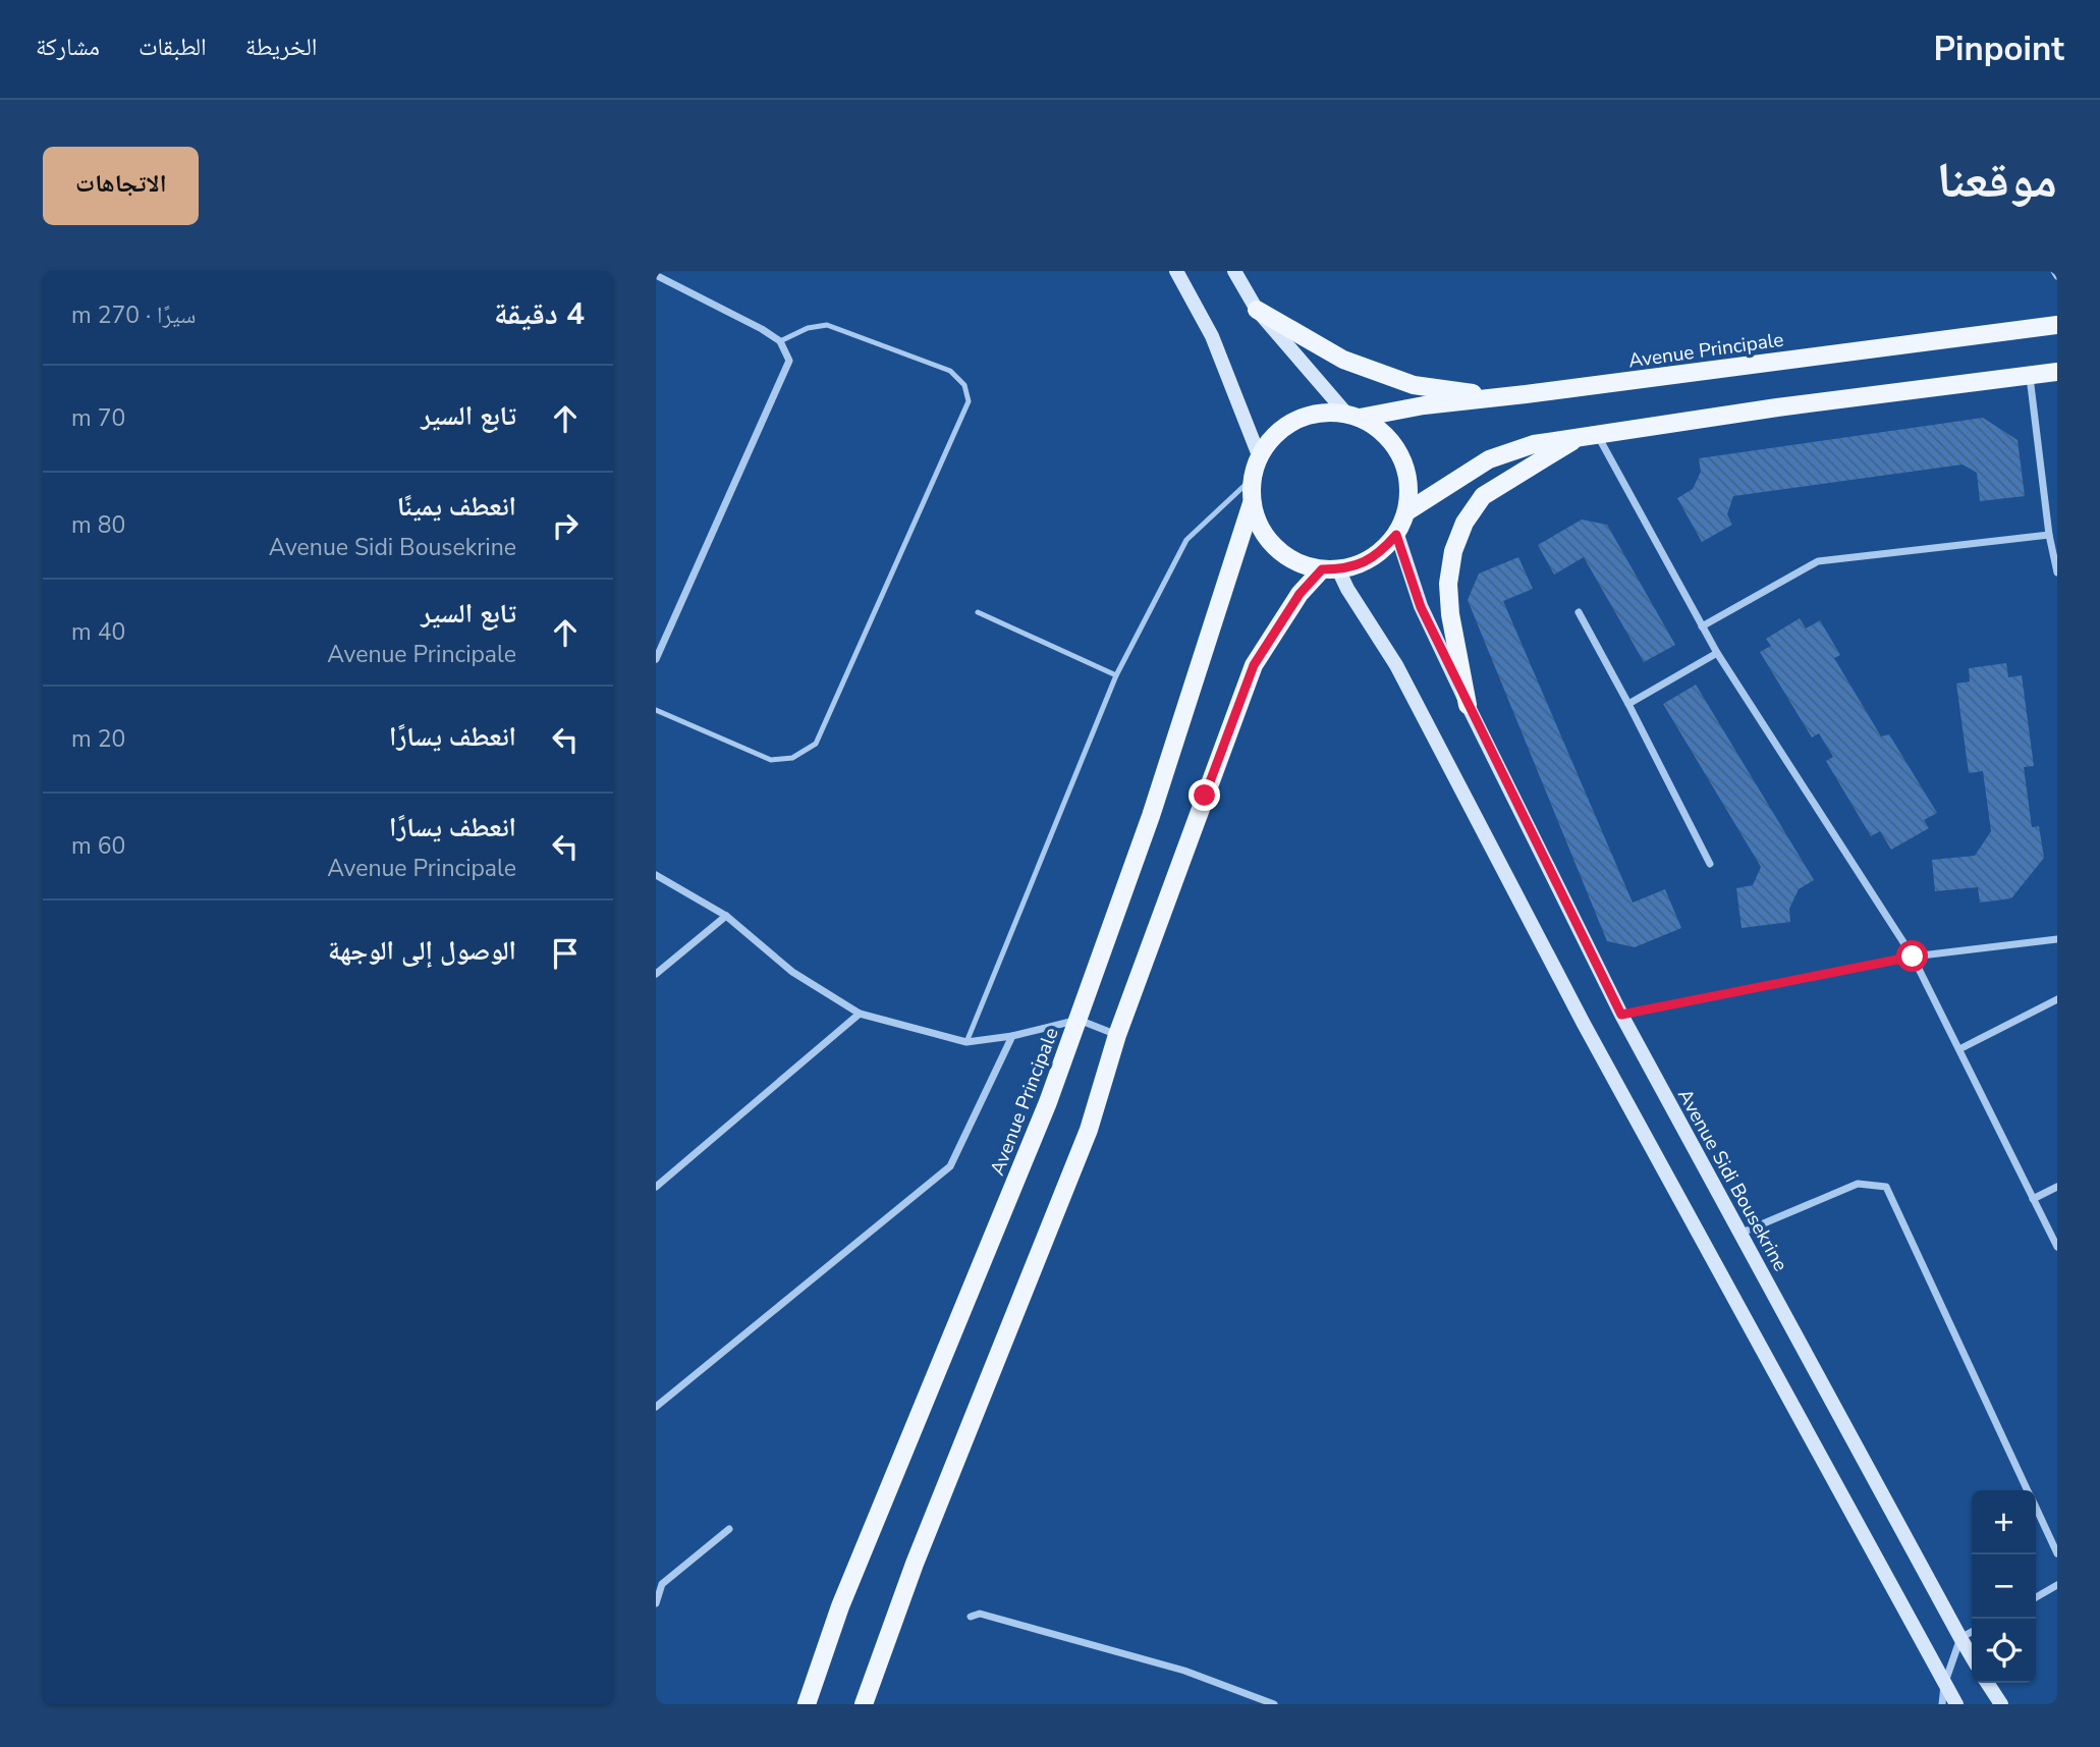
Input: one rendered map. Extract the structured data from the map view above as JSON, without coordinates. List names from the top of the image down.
{
  "streets": {
    "main road": ["Avenue Principale", "Avenue Sidi Bousekrine"]
  },
  "page": {
    "header": "Pinpoint",
    "nav": ["الخريطة", "الطبقات", "مشاركة"],
    "title": "موقعنا",
    "buttons": "الاتجاهات",
    "heading": ["4 دقيقة", "سيرًا · 270 m"],
    "list": [
      ["تابع السير", "70 m"],
      ["انعطف يمينًا", "Avenue Sidi Bousekrine", "80 m"],
      ["تابع السير", "Avenue Principale", "40 m"],
      ["انعطف يسارًا", "20 m"],
      ["انعطف يسارًا", "Avenue Principale", "60 m"],
      "الوصول إلى الوجهة"
    ],
    "map_buttons": ["+", "−"]
  }
}
